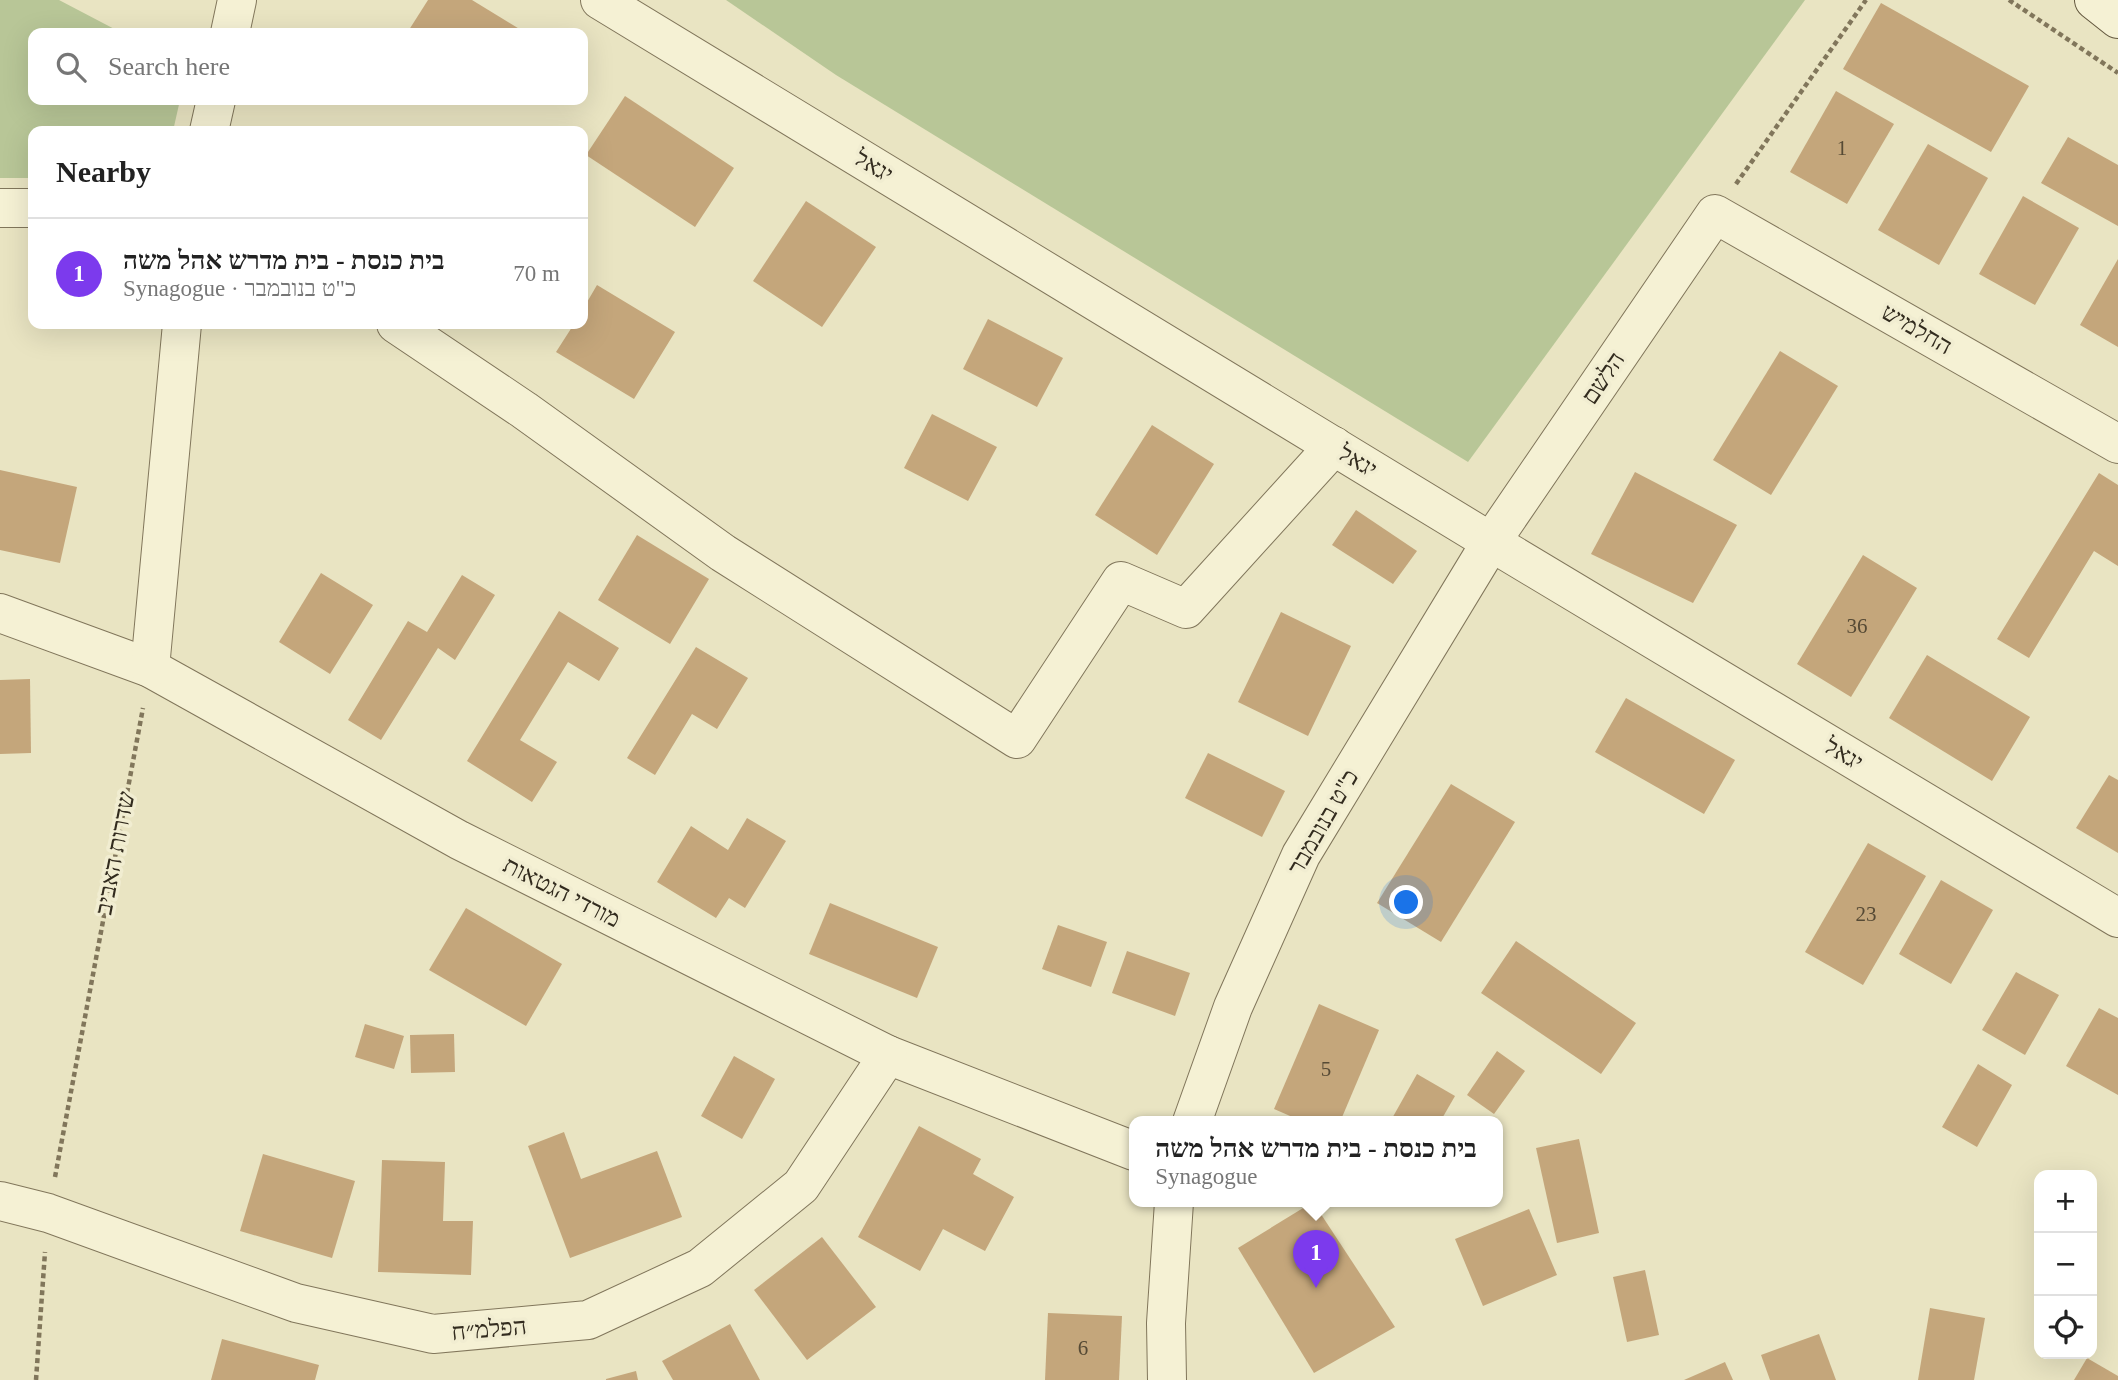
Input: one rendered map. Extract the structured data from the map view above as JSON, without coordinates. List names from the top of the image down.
{
  "streets": {
    "street": [
      "יגאל",
      "החלמיש",
      "הלשם",
      "כ\"ט בנובמבר",
      "מורדי הגטאות",
      "הפלמ״ח"
    ],
    "path": ["שדרות האביב"]
  },
  "crossings": [
    ["יגאל", "הלשם"],
    ["יגאל", "כ\"ט בנובמבר"],
    ["החלמיש", "הלשם"],
    ["הלשם", "כ\"ט בנובמבר"],
    ["שדרות האביב", "מורדי הגטאות"],
    ["שדרות האביב", "הפלמ״ח"],
    ["מורדי הגטאות", "הפלמ״ח"]
  ],
  "house_numbers": [
    "1",
    "36",
    "23",
    "5",
    "6"
  ],
  "page": {
    "search": "Search here",
    "heading": "Nearby",
    "list": [
      {
        "mark": "1",
        "name": "בית כנסת - בית מדרש אהל משה",
        "note": "Synagogue · כ\"ט בנובמבר",
        "value": "70 m"
      }
    ],
    "popup": ["בית כנסת - בית מדרש אהל משה", "Synagogue"],
    "map_buttons": ["+", "−"],
    "pins": "1"
  }
}
